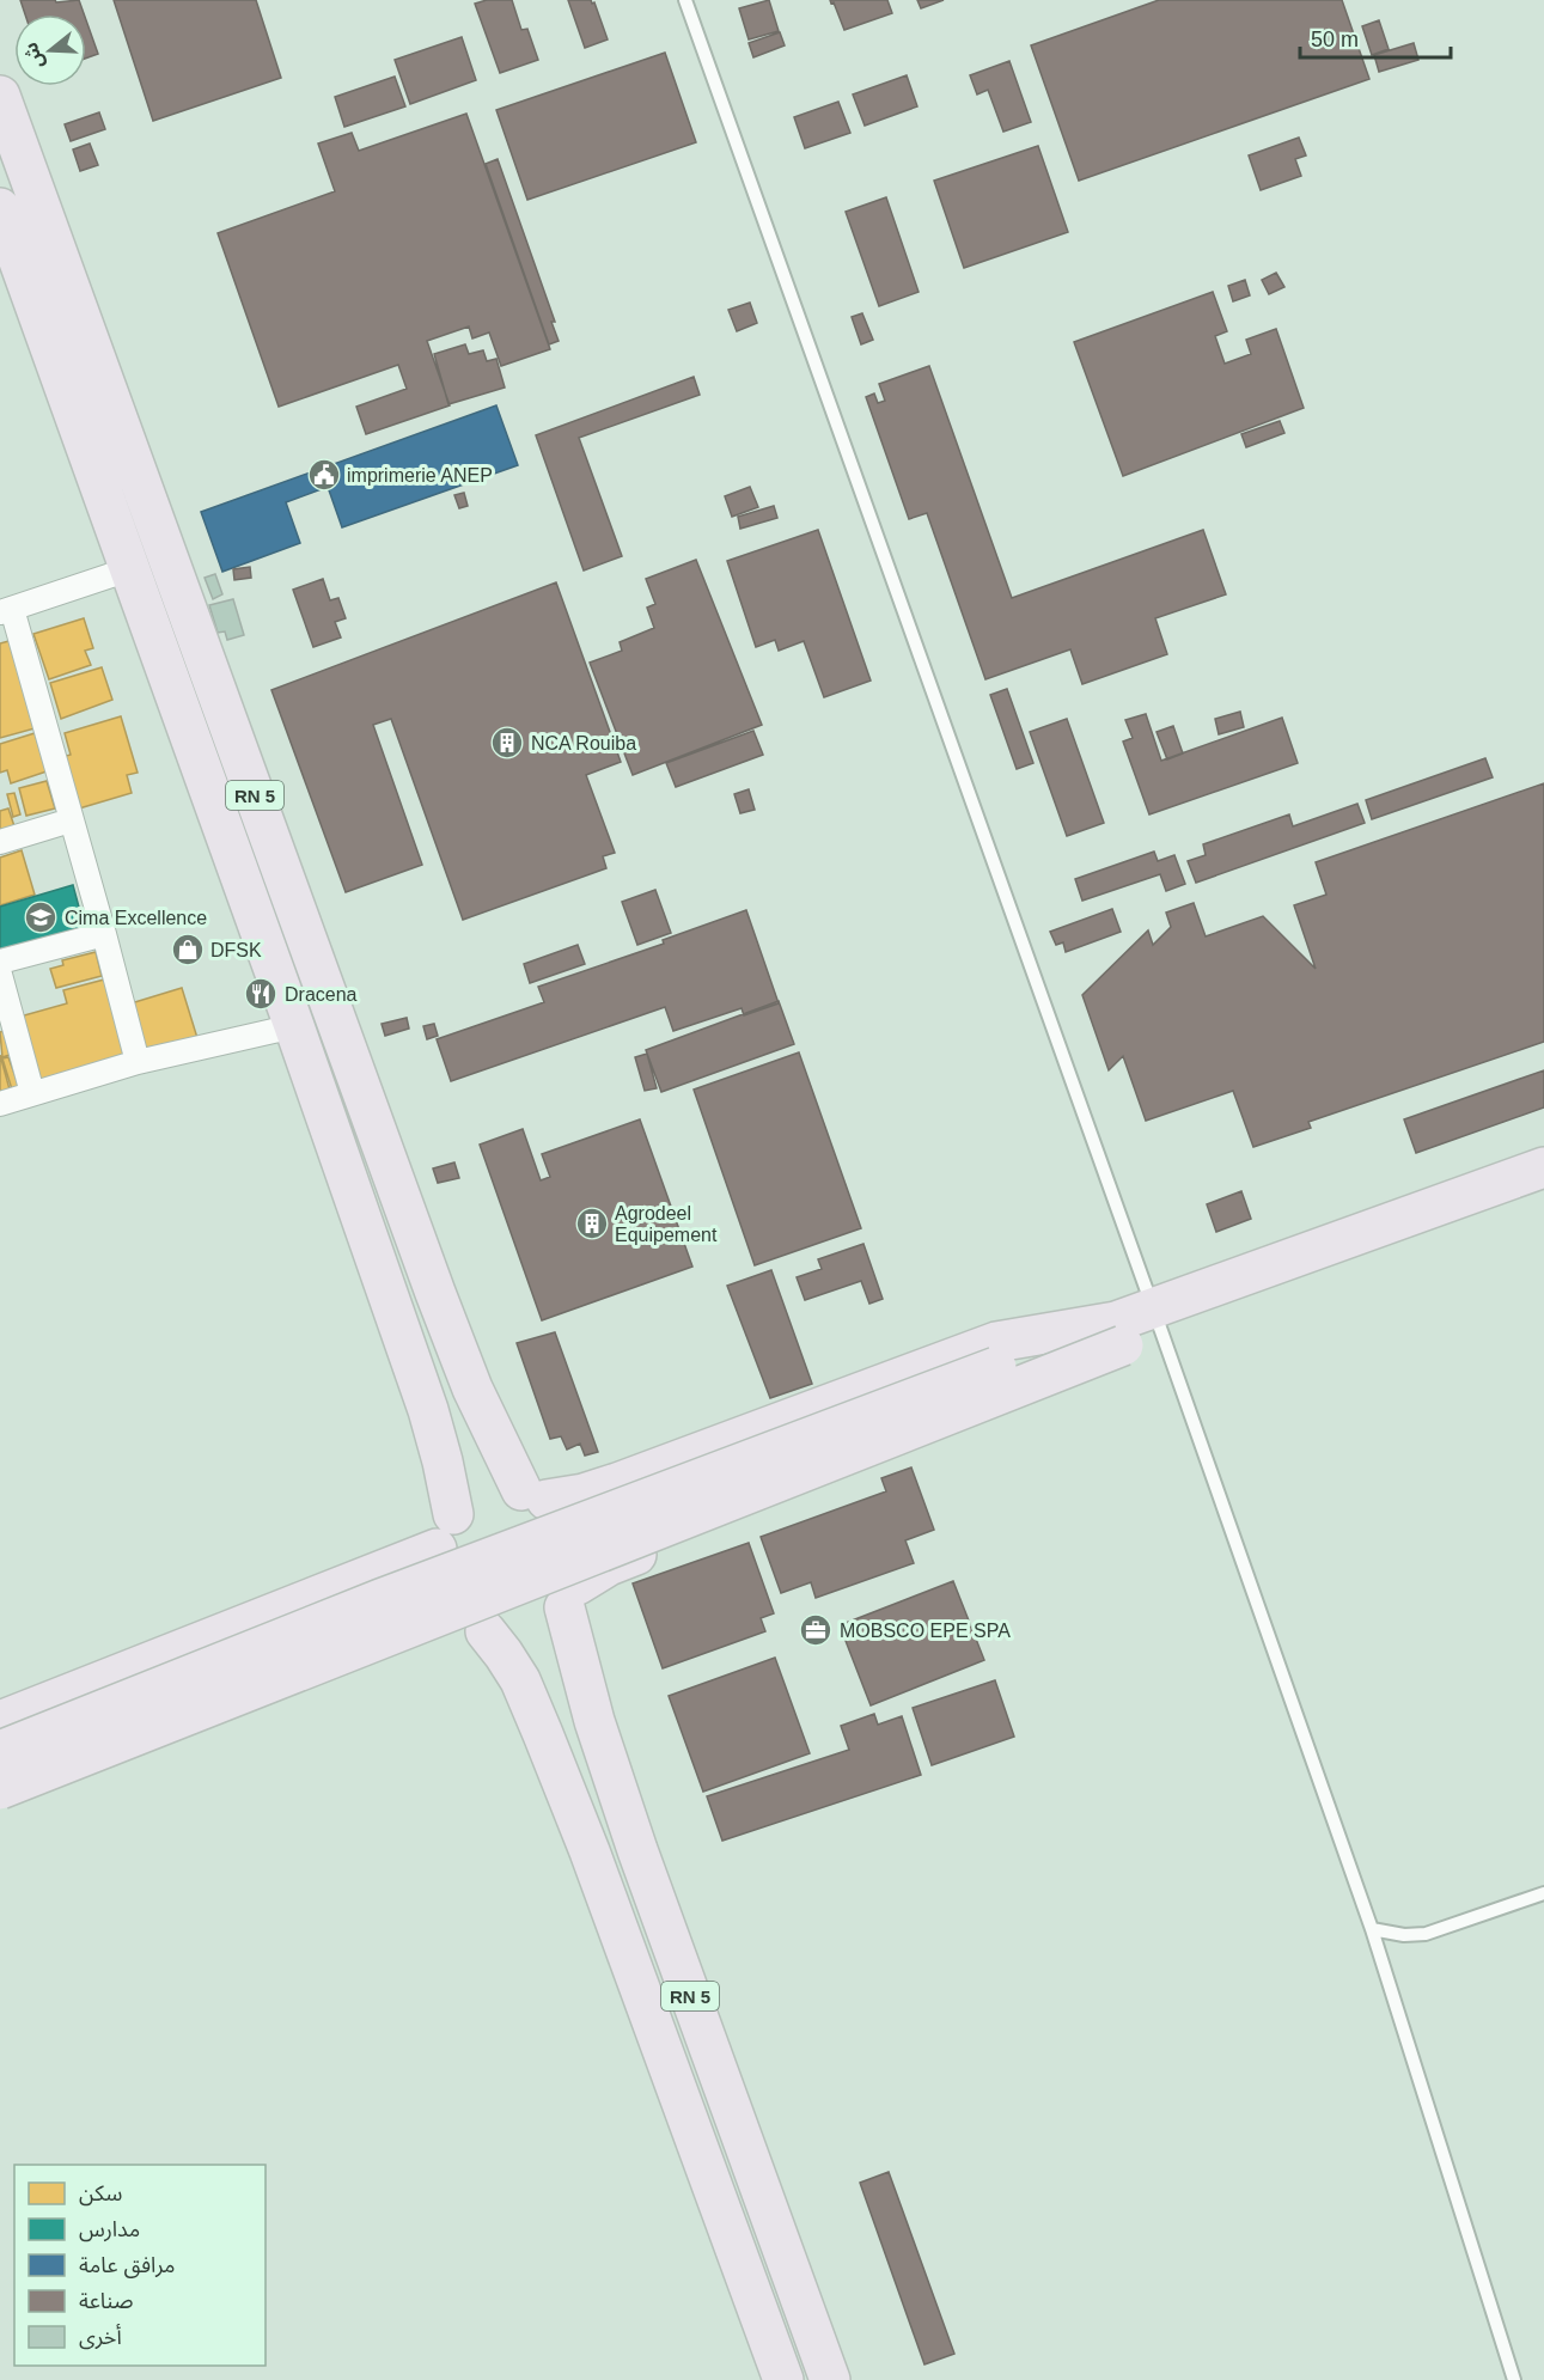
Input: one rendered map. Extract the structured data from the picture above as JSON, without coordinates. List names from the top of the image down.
{
  "streets": {
    "highway": ["RN 5"]
  },
  "places": {
    "public building": ["imprimerie ANEP"],
    "building": ["NCA Rouiba", "Agrodeel Equipement"],
    "school or university": ["Cima Excellence"],
    "shop": ["DFSK"],
    "restaurant": ["Dracena"],
    "office": ["MOBSCO EPE SPA"]
  },
  "legend": [
    "سكن",
    "مدارس",
    "مرافق عامة",
    "صناعة",
    "أخرى"
  ],
  "scale_bar": "50 m",
  "north": "left"
}
